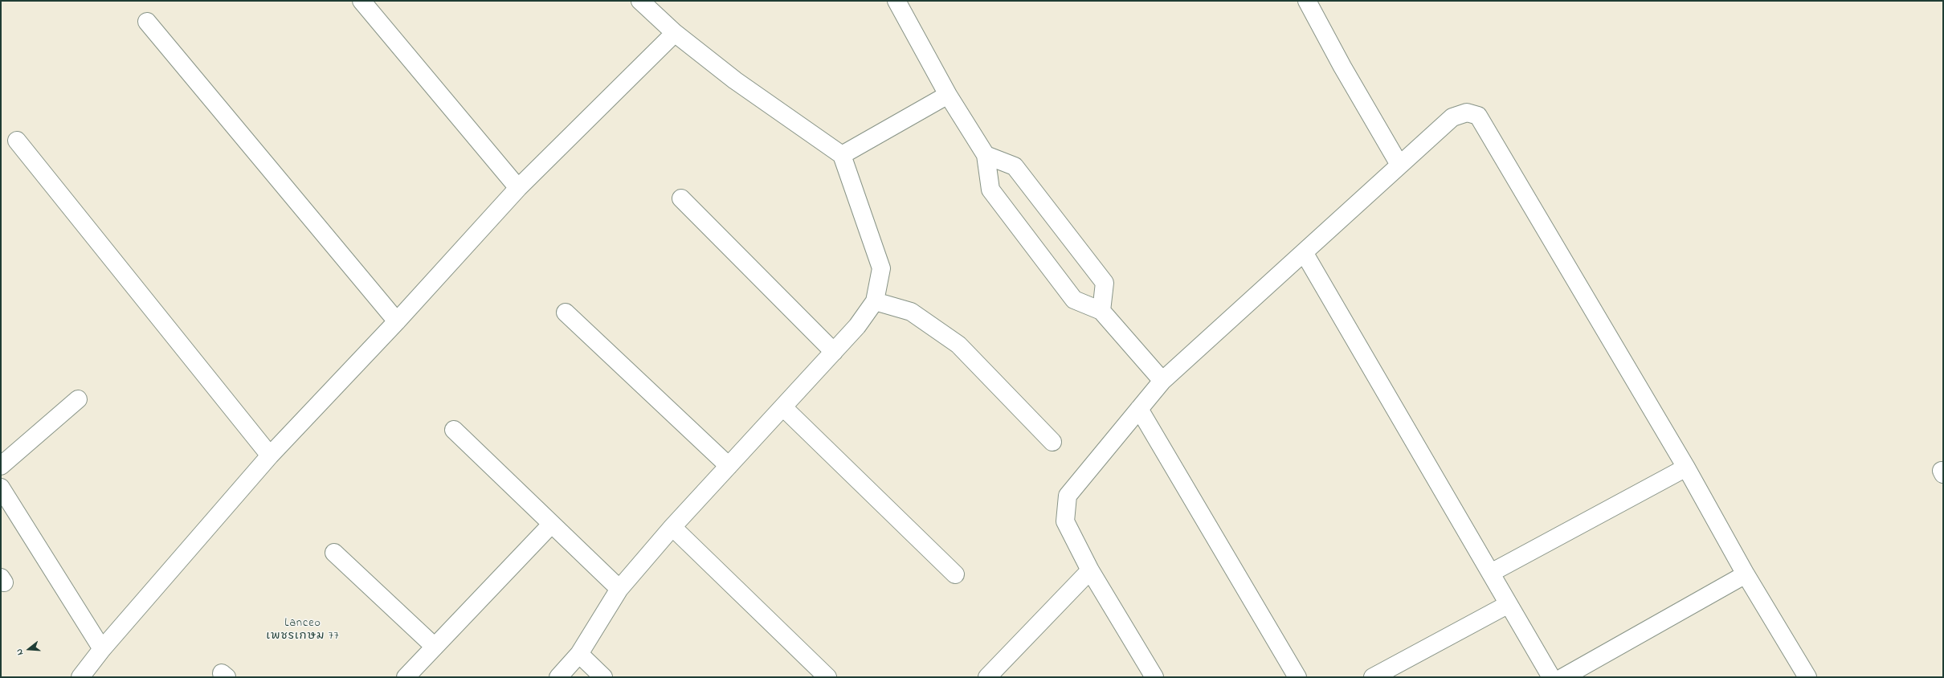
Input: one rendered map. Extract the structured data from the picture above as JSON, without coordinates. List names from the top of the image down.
{
  "districts": ["Lanceo เพชรเกษม 77"],
  "north": "left"
}
